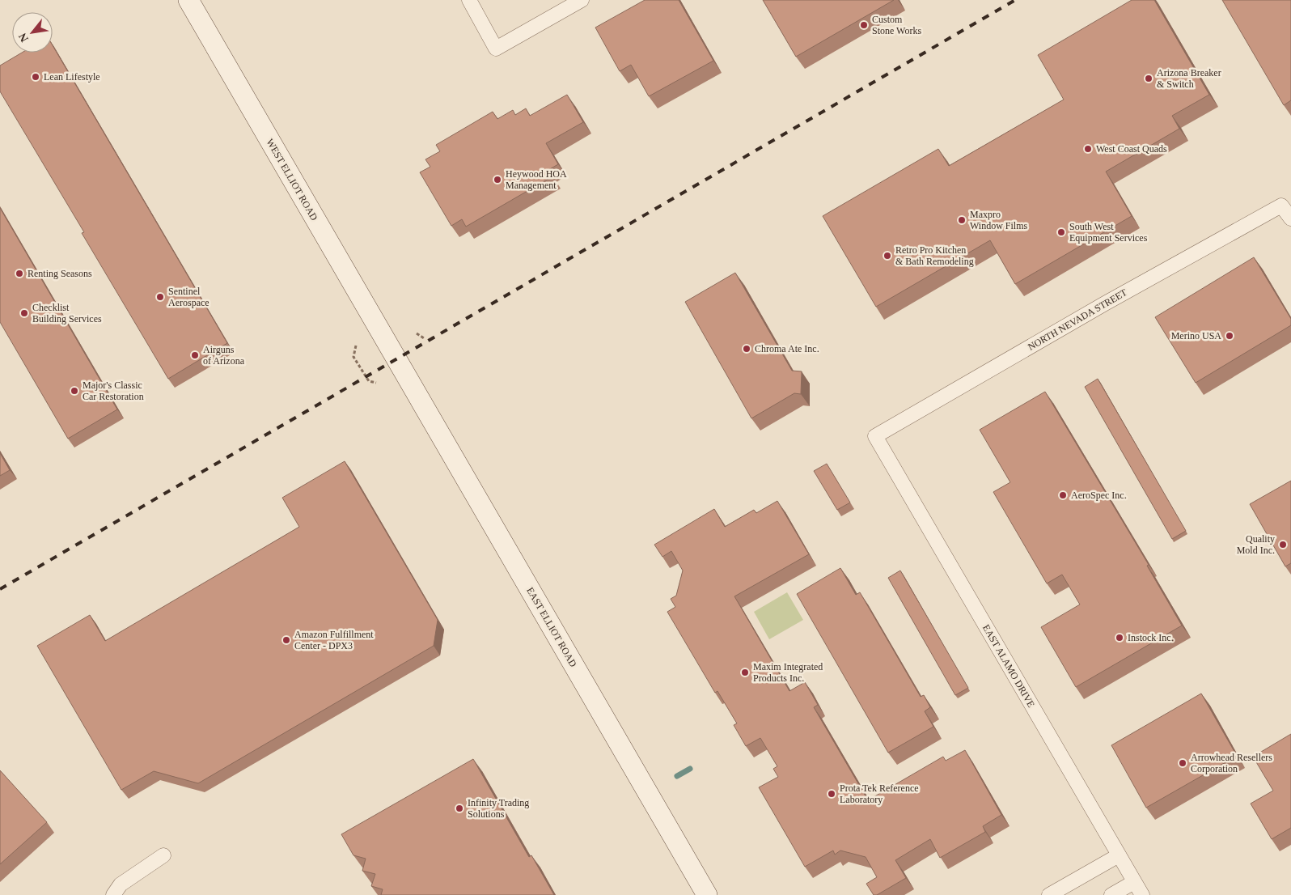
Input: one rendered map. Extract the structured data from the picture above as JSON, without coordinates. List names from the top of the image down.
{
  "streets": {
    "main road": ["WEST ELLIOT ROAD", "EAST ELLIOT ROAD"],
    "street": ["NORTH NEVADA STREET", "EAST ALAMO DRIVE"]
  },
  "crossings": [
    ["WEST ELLIOT ROAD", "EAST ELLIOT ROAD"],
    ["NORTH NEVADA STREET", "EAST ALAMO DRIVE"]
  ],
  "places": [
    "Custom Stone Works",
    "Lean Lifestyle",
    "Arizona Breaker & Switch",
    "West Coast Quads",
    "Heywood HOA Management",
    "Maxpro Window Films",
    "South West Equipment Services",
    "Retro Pro Kitchen & Bath Remodeling",
    "Renting Seasons",
    "Sentinel Aerospace",
    "Checklist Building Services",
    "Merino USA",
    "Chroma Ate Inc.",
    "Airguns of Arizona",
    "Major's Classic Car Restoration",
    "AeroSpec Inc.",
    "Quality Mold Inc.",
    "Instock Inc.",
    "Amazon Fulfillment Center - DPX3",
    "Maxim Integrated Products Inc.",
    "Arrowhead Resellers Corporation",
    "Prota Tek Reference Laboratory",
    "Infinity Trading Solutions"
  ],
  "north": "bottom left"
}
